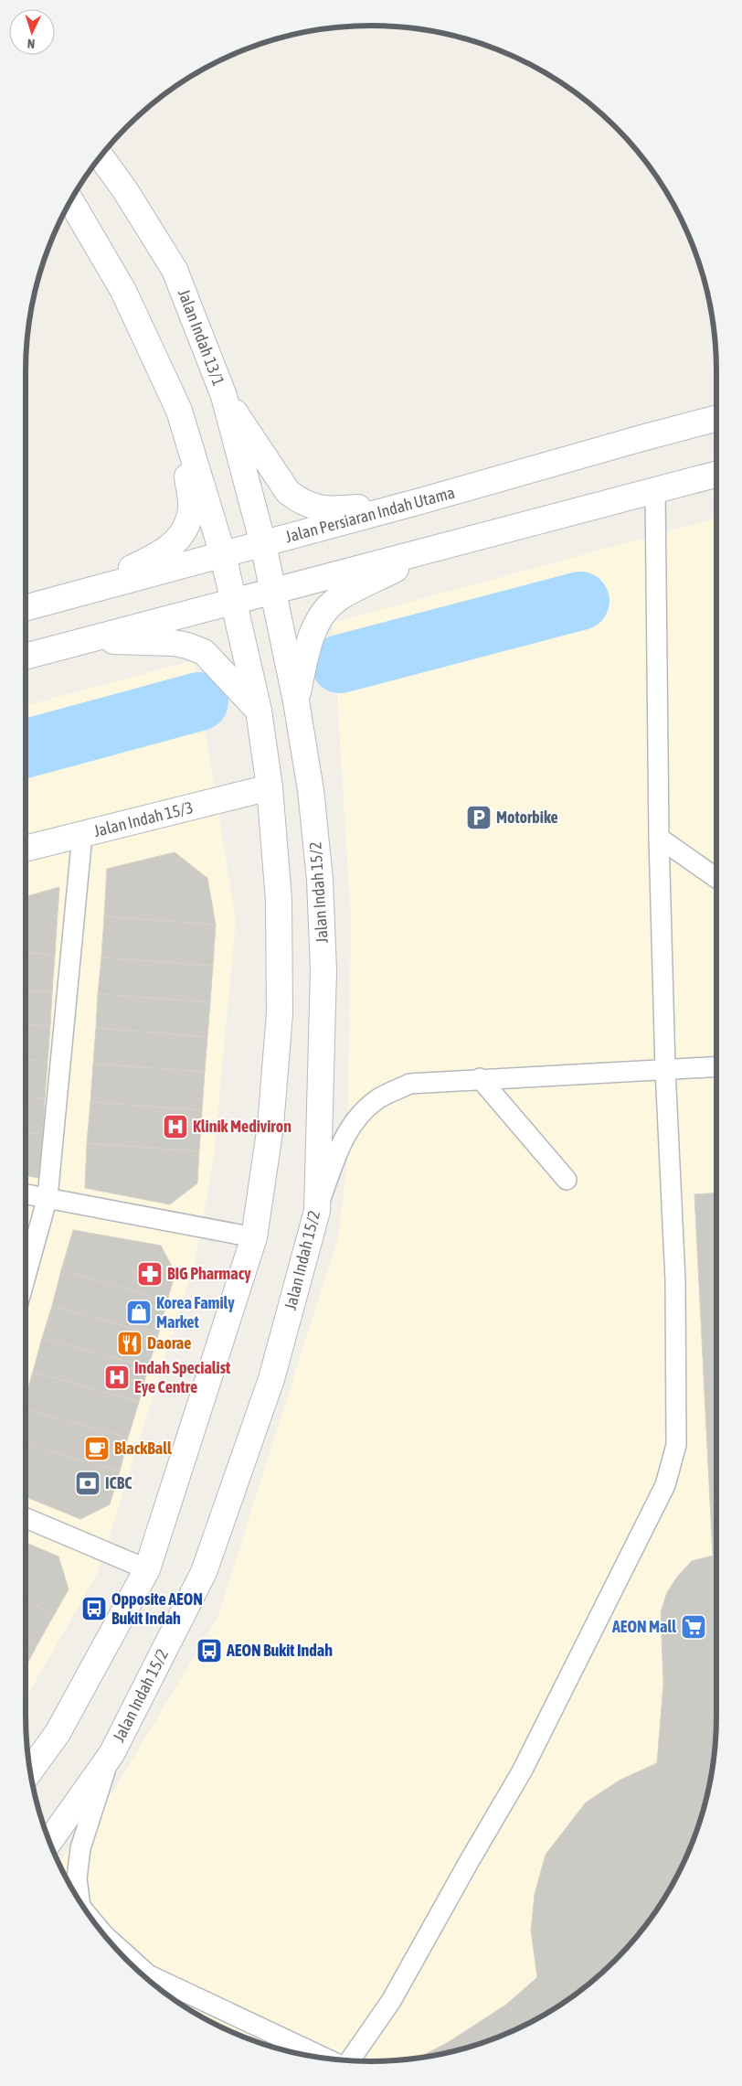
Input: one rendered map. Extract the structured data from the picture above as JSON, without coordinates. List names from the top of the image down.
{
  "streets": {
    "street": [
      "Jalan Indah 13/1",
      "Jalan Persiaran Indah Utama",
      "Jalan Indah 15/3",
      "Jalan Indah 15/2"
    ]
  },
  "crossings": [
    ["Jalan Indah 13/1", "Jalan Persiaran Indah Utama"],
    ["Jalan Indah 13/1", "Jalan Indah 15/2"]
  ],
  "places": {
    "parking": ["Motorbike"],
    "hospital": ["Klinik Mediviron", "Indah Specialist Eye Centre"],
    "pharmacy": ["BIG Pharmacy"],
    "shop": ["Korea Family Market"],
    "restaurant": ["Daorae"],
    "cafe": ["BlackBall"],
    "bank": ["ICBC"],
    "bus stop": ["Opposite AEON Bukit Indah", "AEON Bukit Indah"],
    "supermarket": ["AEON Mall"]
  },
  "north": "bottom"
}
